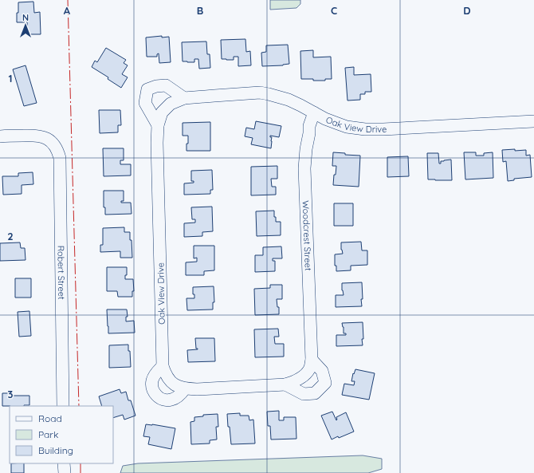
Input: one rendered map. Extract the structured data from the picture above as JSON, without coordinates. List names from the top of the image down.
{
  "streets": {
    "street": ["Oak View Drive", "Woodcrest Street", "Robert Street"]
  },
  "crossings": [
    ["Oak View Drive", "Woodcrest Street"]
  ],
  "legend": ["Road", "Park", "Building"],
  "north": "top",
  "grid": {
    "columns": [
      "A",
      "B",
      "C",
      "D"
    ],
    "rows": ["1", "2", "3"]
  }
}
